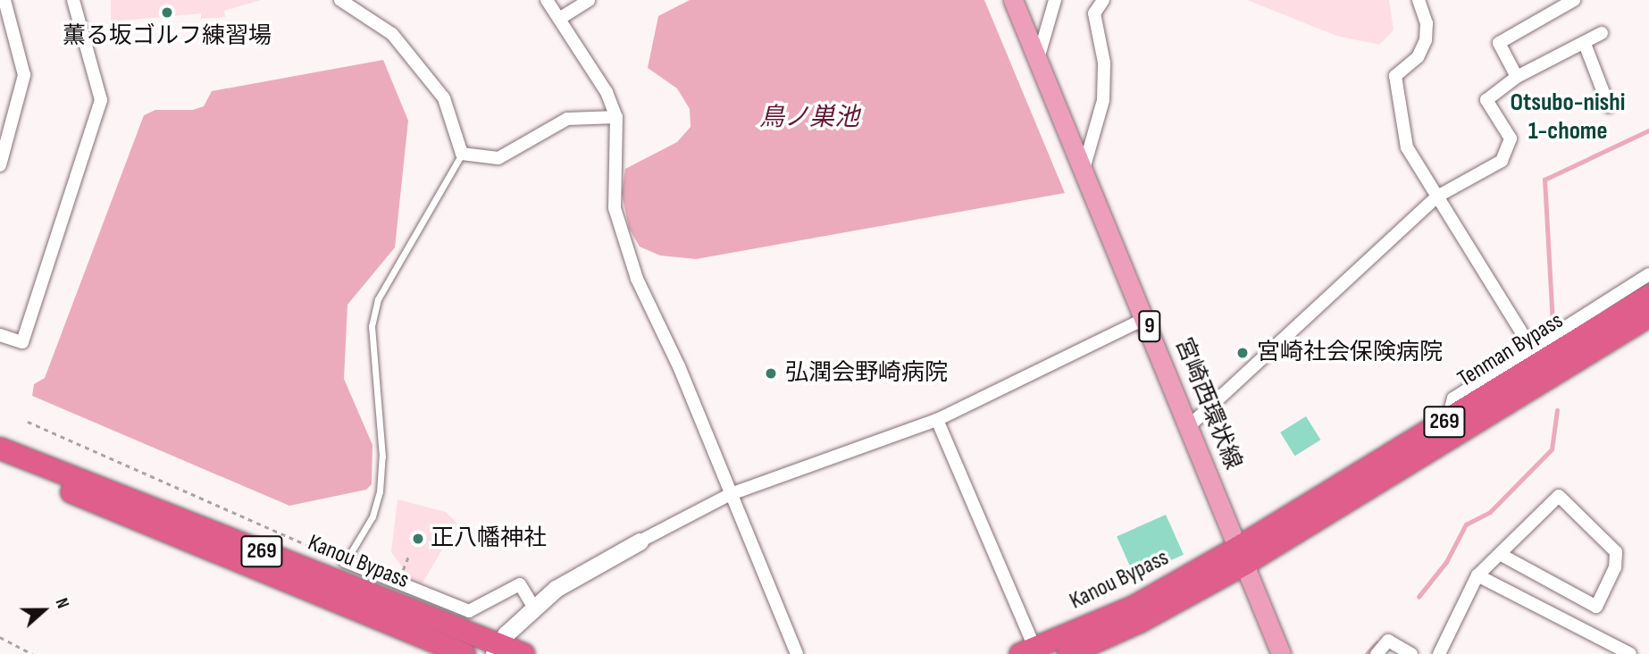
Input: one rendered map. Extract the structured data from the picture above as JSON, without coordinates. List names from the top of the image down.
{
  "streets": {
    "highway": ["Tenman Bypass", "269", "Kanou Bypass"],
    "main road": ["9", "宮崎西環状線"]
  },
  "crossings": [
    ["Tenman Bypass", "宮崎西環状線"],
    ["Tenman Bypass", "Kanou Bypass"],
    ["宮崎西環状線", "Kanou Bypass"]
  ],
  "districts": ["Otsubo-nishi 1-chome"],
  "water": ["鳥ノ巣池"],
  "places": [
    "薫る坂ゴルフ練習場",
    "宮崎社会保険病院",
    "弘潤会野崎病院",
    "正八幡神社"
  ],
  "north": "right"
}
